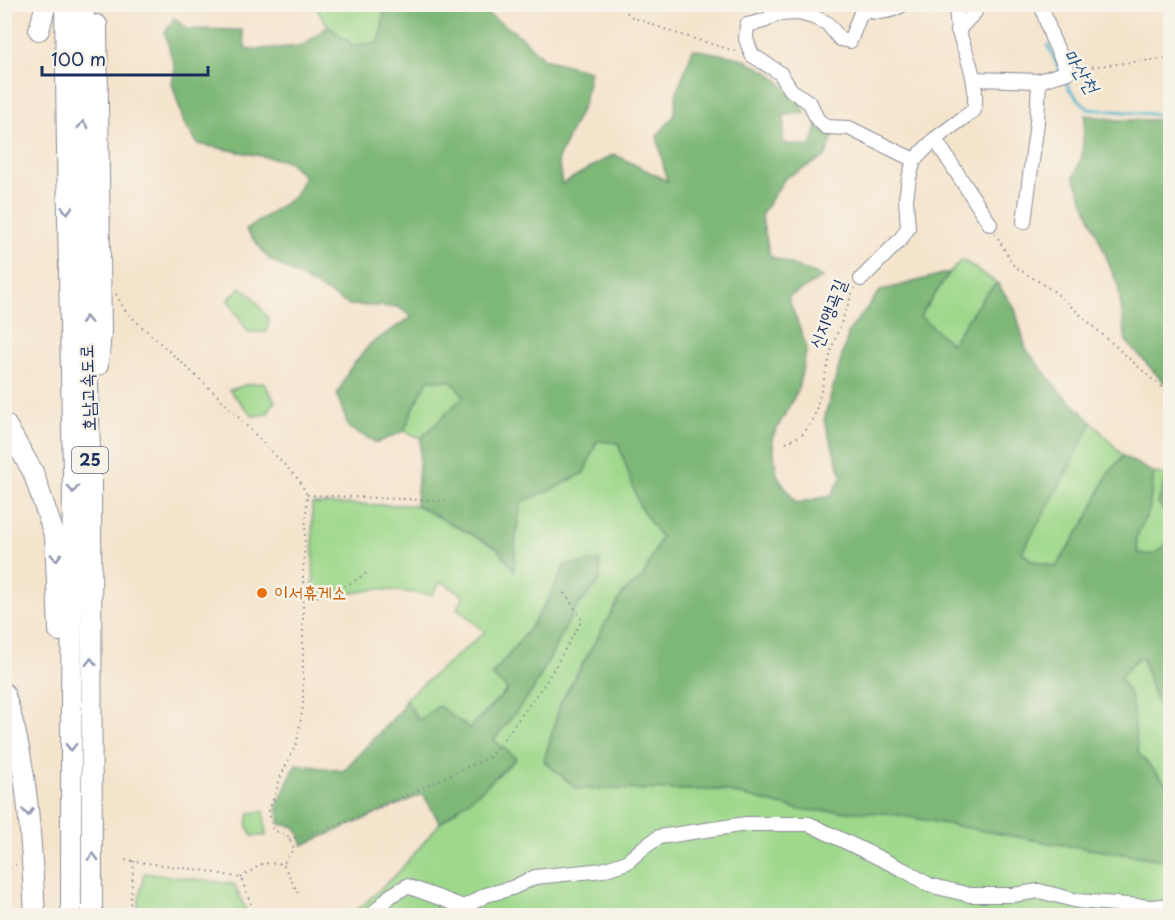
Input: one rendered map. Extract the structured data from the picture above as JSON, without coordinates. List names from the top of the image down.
{
  "streets": {
    "highway": ["호남고속도로", "25"],
    "street": ["신지앵곡길"]
  },
  "water": ["마산천"],
  "places": ["이서휴게소"],
  "scale_bar": "100 m"
}
